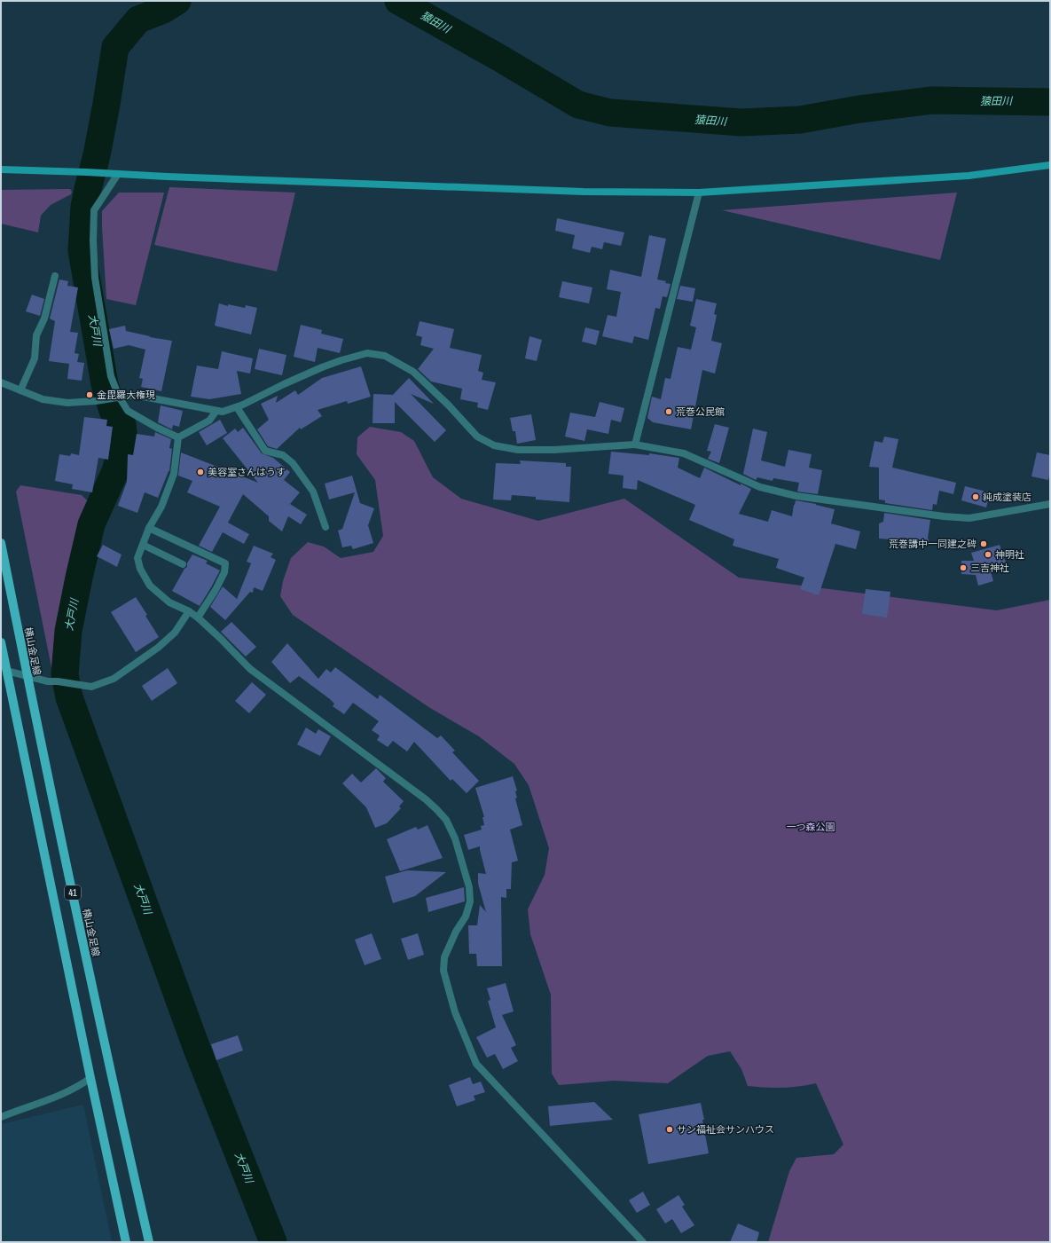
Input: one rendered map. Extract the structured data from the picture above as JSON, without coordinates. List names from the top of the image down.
{
  "streets": {
    "main road": ["横山金足線", "41"]
  },
  "water": ["猿田川", "大戸川"],
  "parks": ["一つ森公園"],
  "places": [
    "金毘羅大権現",
    "荒巻公民館",
    "美容室さんはうす",
    "純成塗装店",
    "荒巻講中一同建之碑",
    "神明社",
    "三吉神社",
    "サン福祉会サンハウス"
  ]
}
